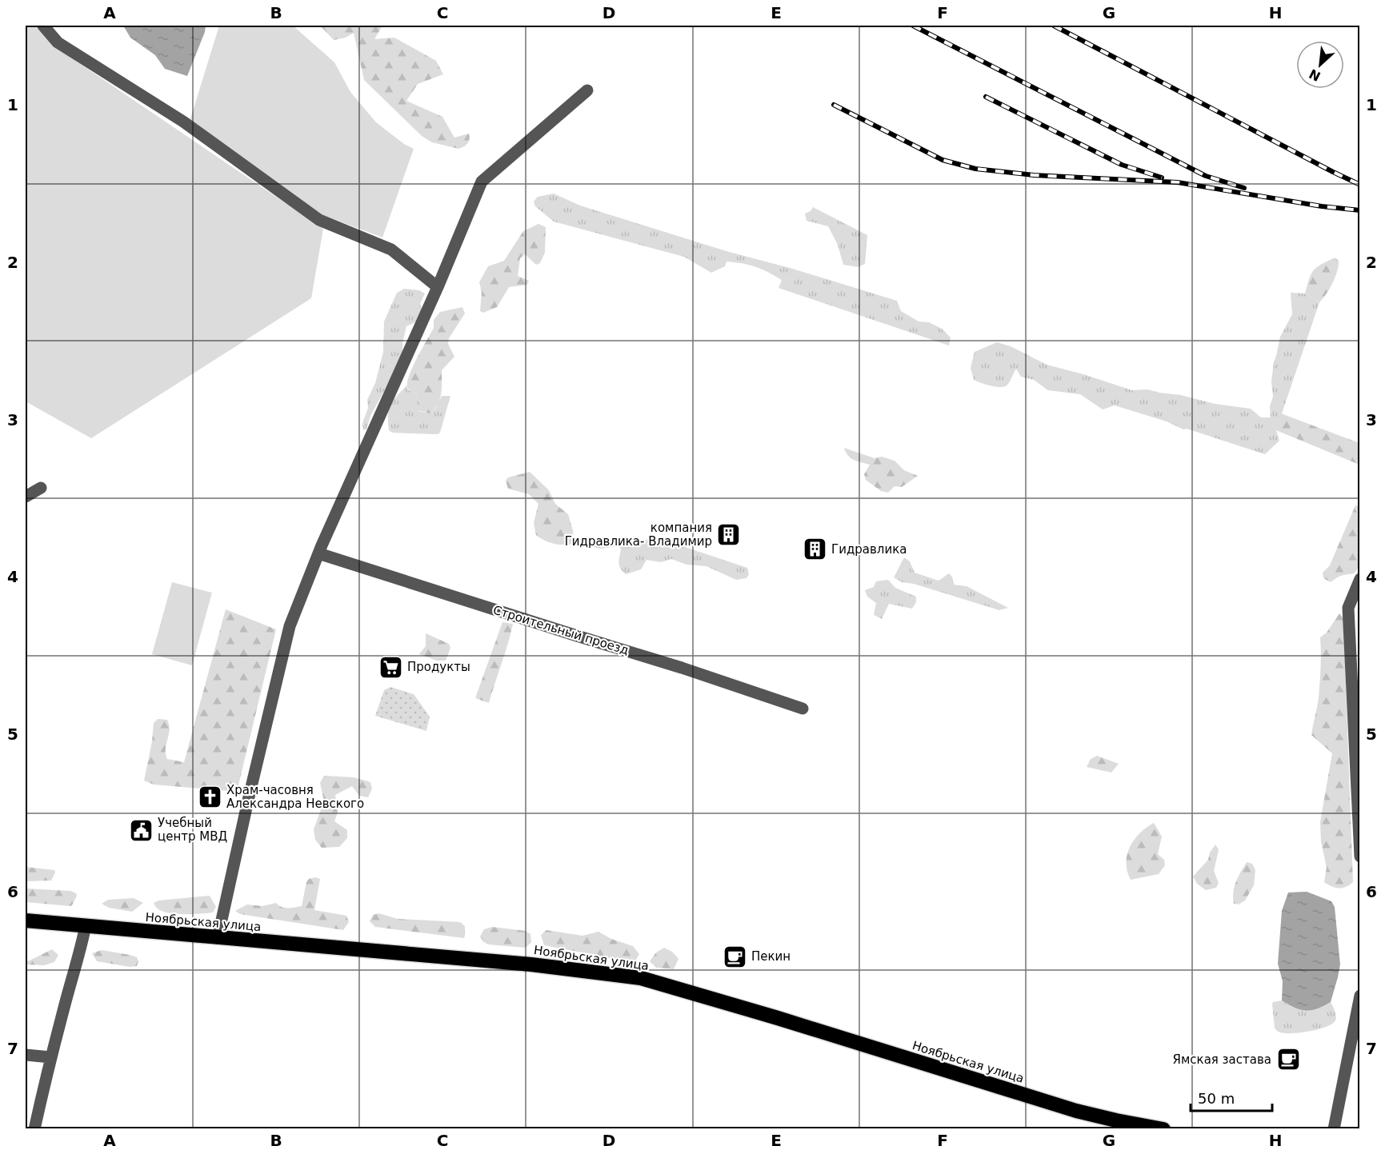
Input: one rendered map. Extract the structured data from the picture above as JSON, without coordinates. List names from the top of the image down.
{
  "streets": {
    "highway": ["Ноябрьская улица"],
    "street": ["Строительный проезд"]
  },
  "places": {
    "building": ["компания Гидравлика- Владимир", "Гидравлика"],
    "supermarket": ["Продукты"],
    "church": ["Храм-часовня Александра Невского"],
    "public building": ["Учебный центр МВД"],
    "cafe": ["Пекин", "Ямская застава"]
  },
  "scale_bar": "50 m",
  "north": "bottom left",
  "grid": {
    "columns": [
      "A",
      "B",
      "C",
      "D",
      "E",
      "F",
      "G",
      "H"
    ],
    "rows": [
      "1",
      "2",
      "3",
      "4",
      "5",
      "6",
      "7"
    ]
  }
}
